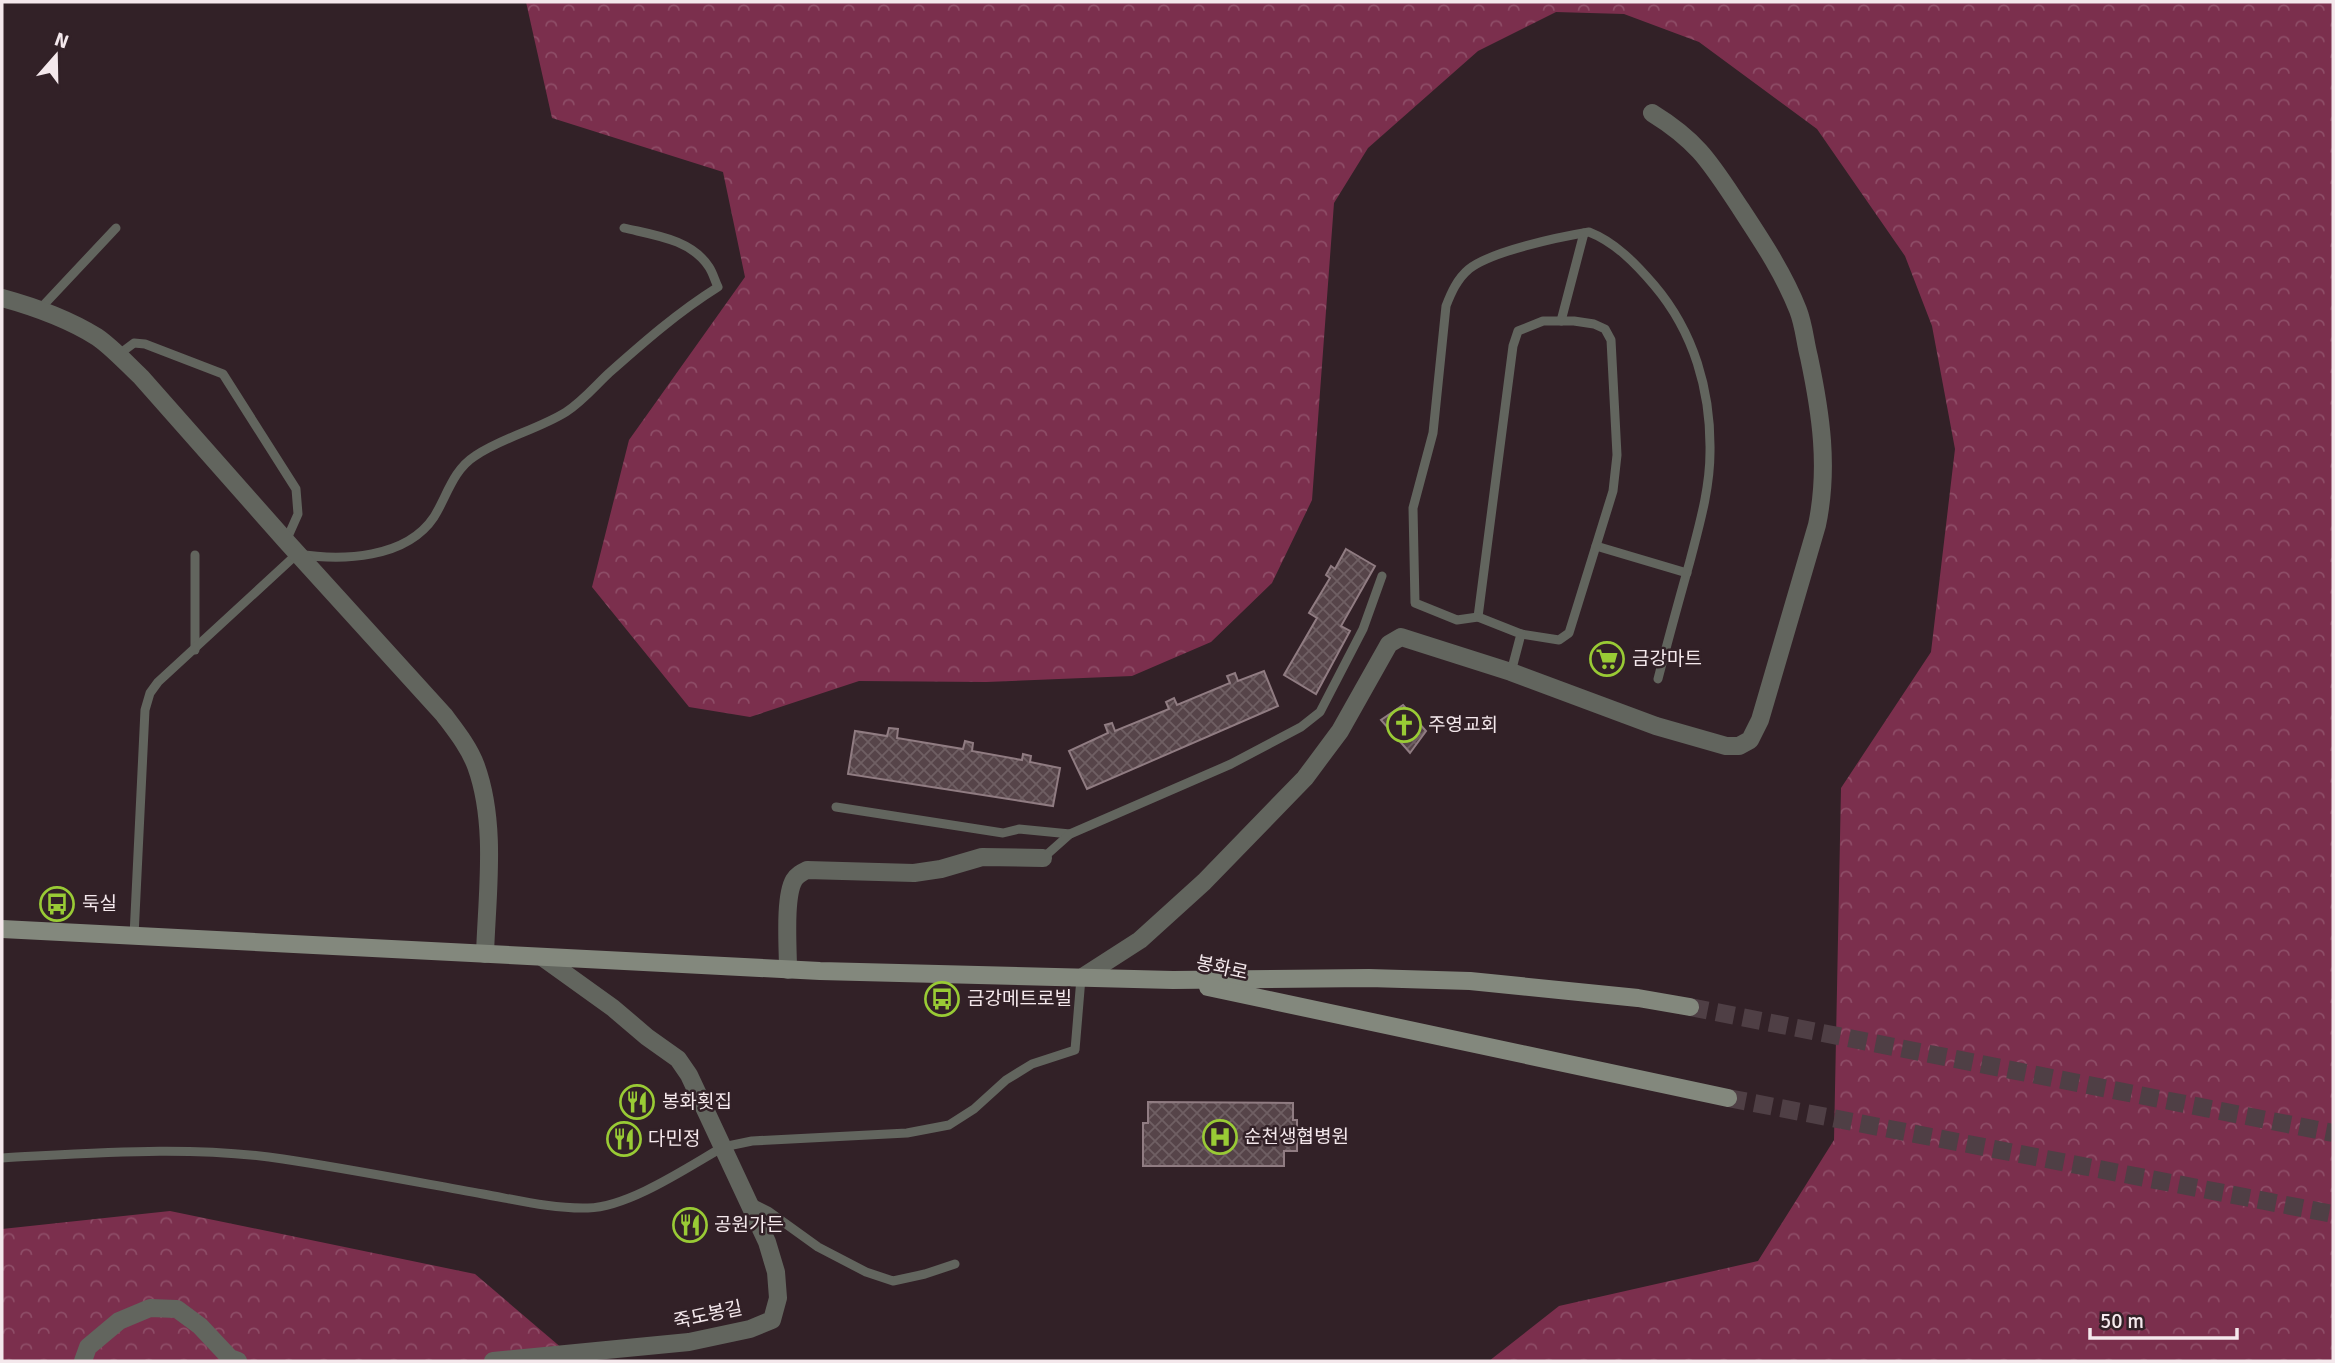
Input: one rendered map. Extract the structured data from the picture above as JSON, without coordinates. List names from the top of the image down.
{
  "streets": {
    "main road": ["봉화로"],
    "street": ["죽도봉길"]
  },
  "places": {
    "supermarket": ["금강마트"],
    "church": ["주영교회"],
    "bus stop": ["둑실", "금강메트로빌"],
    "restaurant": ["봉화횟집", "다민정", "공원가든"],
    "hospital": ["순천생협병원"]
  },
  "scale_bar": "50 m",
  "north": "top"
}
